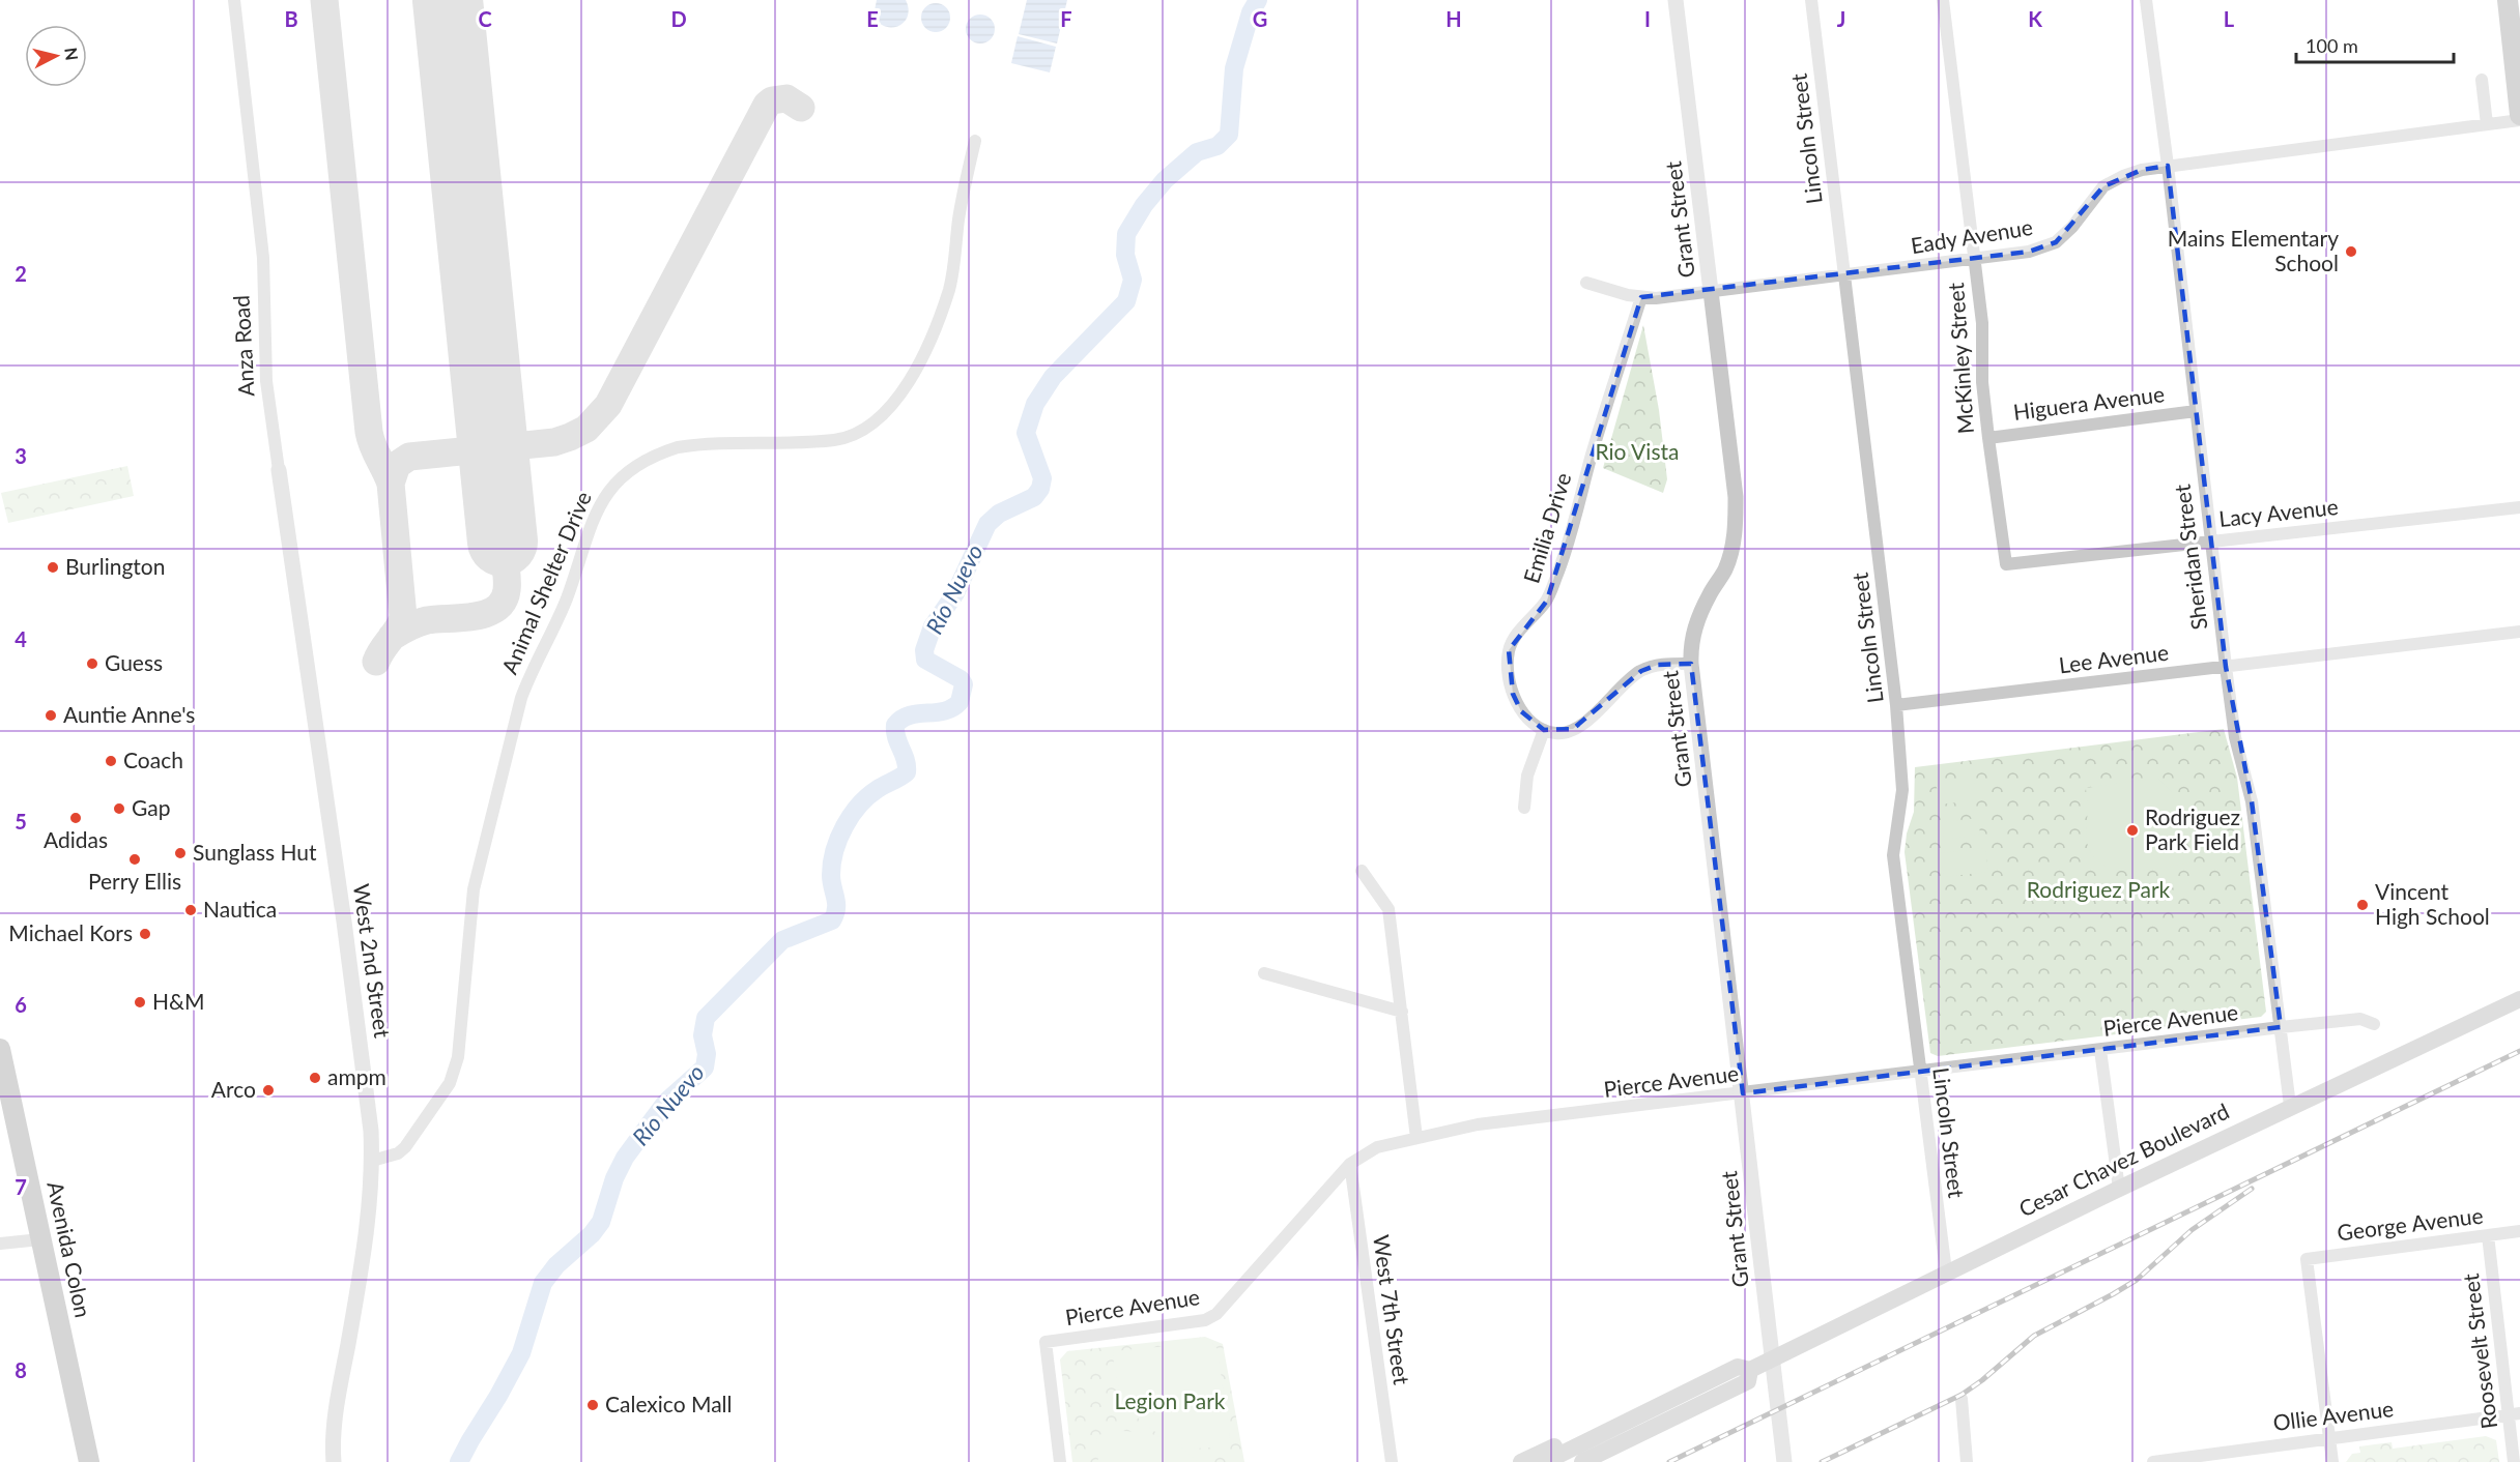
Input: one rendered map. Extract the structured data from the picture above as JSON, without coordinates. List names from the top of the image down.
{
  "streets": {
    "main road": ["Cesar Chavez Boulevard", "Avenida Colon"],
    "street": [
      "Lincoln Street",
      "Grant Street",
      "Eady Avenue",
      "Anza Road",
      "McKinley Street",
      "Higuera Avenue",
      "Lacy Avenue",
      "Emilia Drive",
      "Sheridan Street",
      "Animal Shelter Drive",
      "Lee Avenue",
      "West 2nd Street",
      "Pierce Avenue",
      "George Avenue",
      "West 7th Street",
      "Roosevelt Street",
      "Ollie Avenue"
    ]
  },
  "crossings": [
    ["Lincoln Street", "Eady Avenue"],
    ["Lincoln Street", "Lee Avenue"],
    ["Lincoln Street", "Pierce Avenue"],
    ["Lincoln Street", "Cesar Chavez Boulevard"],
    ["Grant Street", "Eady Avenue"],
    ["Grant Street", "Pierce Avenue"],
    ["Grant Street", "Cesar Chavez Boulevard"],
    ["Eady Avenue", "McKinley Street"],
    ["Eady Avenue", "Emilia Drive"],
    ["Eady Avenue", "Sheridan Street"],
    ["Anza Road", "West 2nd Street"],
    ["McKinley Street", "Higuera Avenue"],
    ["McKinley Street", "Lacy Avenue"],
    ["Higuera Avenue", "Sheridan Street"],
    ["Lacy Avenue", "Sheridan Street"],
    ["Sheridan Street", "Lee Avenue"],
    ["Sheridan Street", "Pierce Avenue"],
    ["Sheridan Street", "Cesar Chavez Boulevard"],
    ["Animal Shelter Drive", "West 2nd Street"],
    ["Pierce Avenue", "West 7th Street"],
    ["George Avenue", "Roosevelt Street"],
    ["George Avenue", "Ollie Avenue"],
    ["Roosevelt Street", "Ollie Avenue"]
  ],
  "water": ["Río Nuevo"],
  "parks": ["Rio Vista", "Rodriguez Park", "Legion Park"],
  "places": [
    "Mains Elementary School",
    "Burlington",
    "Guess",
    "Auntie Anne's",
    "Coach",
    "Gap",
    "Adidas",
    "Rodriguez Park Field",
    "Sunglass Hut",
    "Perry Ellis",
    "Vincent High School",
    "Nautica",
    "Michael Kors",
    "H&M",
    "ampm",
    "Arco",
    "Calexico Mall"
  ],
  "scale_bar": "100 m",
  "north": "right",
  "grid": {
    "columns": [
      "B",
      "C",
      "D",
      "E",
      "F",
      "G",
      "H",
      "I",
      "J",
      "K",
      "L"
    ],
    "rows": [
      "2",
      "3",
      "4",
      "5",
      "6",
      "7",
      "8"
    ]
  }
}
